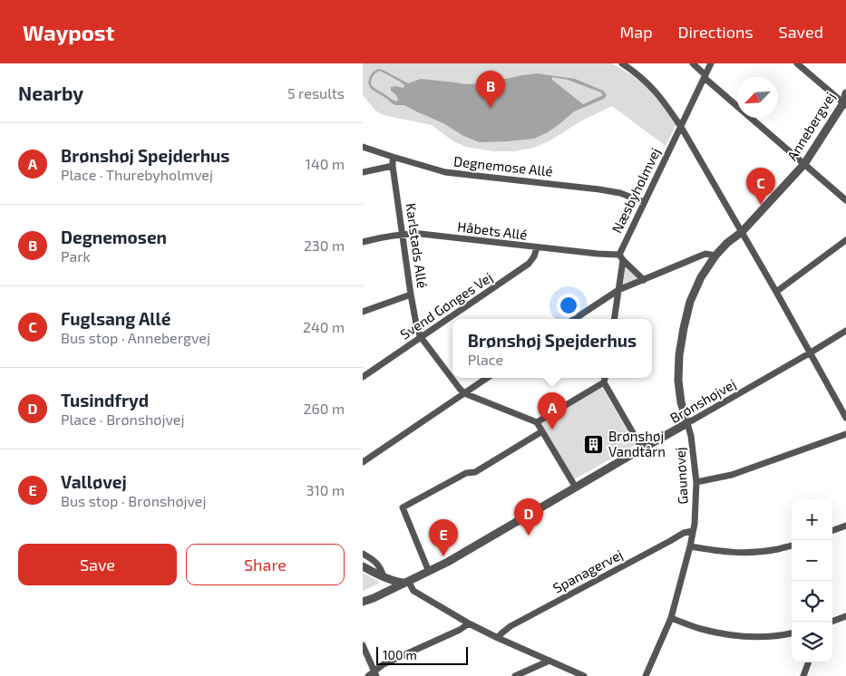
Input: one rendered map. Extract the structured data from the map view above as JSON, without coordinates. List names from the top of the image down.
{
  "streets": {
    "street": [
      "Annebergvej",
      "Degnemose Allé",
      "Næsbyholmvej",
      "Håbets Allé",
      "Karlstads Allé",
      "Svend Gønges Vej",
      "Brønshøjvej",
      "Gaunøvej",
      "Spanagervej"
    ]
  },
  "crossings": [
    ["Annebergvej", "Gaunøvej"],
    ["Degnemose Allé", "Næsbyholmvej"],
    ["Degnemose Allé", "Karlstads Allé"],
    ["Næsbyholmvej", "Håbets Allé"],
    ["Håbets Allé", "Karlstads Allé"],
    ["Håbets Allé", "Svend Gønges Vej"],
    ["Karlstads Allé", "Svend Gønges Vej"],
    ["Brønshøjvej", "Gaunøvej"],
    ["Gaunøvej", "Spanagervej"]
  ],
  "places": {
    "building": ["Brønshøj Vandtårn"]
  },
  "scale_bar": "100 m",
  "north": "bottom left",
  "page": {
    "header": "Waypost",
    "nav": ["Map", "Directions", "Saved"],
    "heading": ["Nearby", "5 results"],
    "pins": [
      "B",
      "C",
      "A",
      "D",
      "E"
    ],
    "list": [
      {
        "mark": "A",
        "name": "Brønshøj Spejderhus",
        "note": "Place · Thurebyholmvej",
        "value": "140 m"
      },
      {
        "mark": "B",
        "name": "Degnemosen",
        "note": "Park",
        "value": "230 m"
      },
      {
        "mark": "C",
        "name": "Fuglsang Allé",
        "note": "Bus stop · Annebergvej",
        "value": "240 m"
      },
      {
        "mark": "D",
        "name": "Tusindfryd",
        "note": "Place · Brønshøjvej",
        "value": "260 m"
      },
      {
        "mark": "E",
        "name": "Valløvej",
        "note": "Bus stop · Brønshøjvej",
        "value": "310 m"
      }
    ],
    "popup": ["Brønshøj Spejderhus", "Place"],
    "map_buttons": ["+", "−"],
    "buttons": ["Save", "Share"],
    "scale": "100 m"
  }
}
